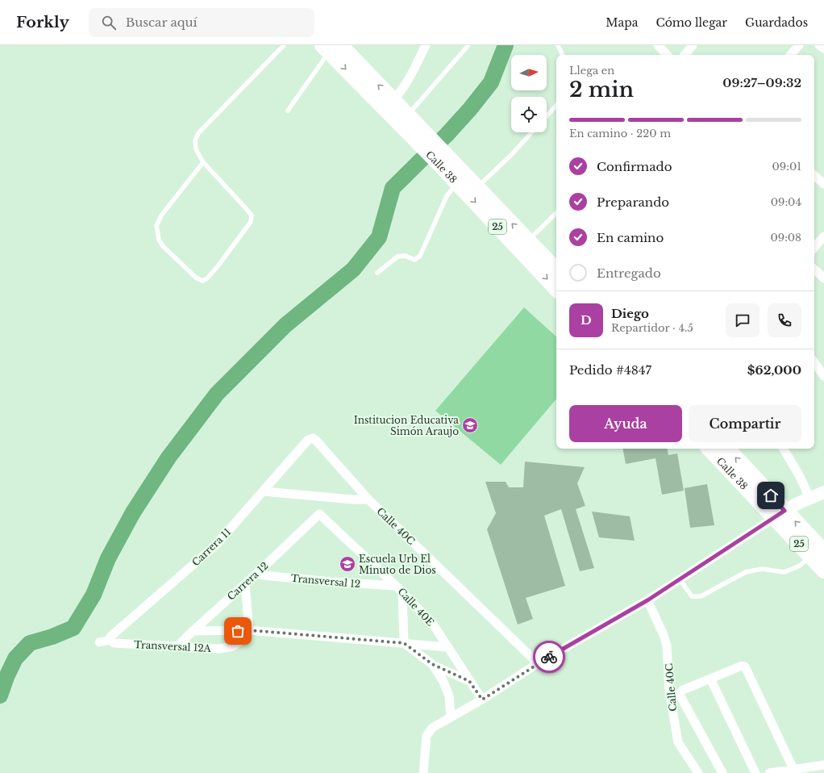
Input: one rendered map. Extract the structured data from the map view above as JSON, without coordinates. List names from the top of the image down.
{
  "streets": {
    "highway": ["Calle 38", "25"],
    "street": [
      "Calle 40C",
      "Carrera 11",
      "Carrera 12",
      "Transversal 12",
      "Calle 40E",
      "Transversal 12A"
    ]
  },
  "crossings": [
    ["Calle 40C", "Carrera 11"],
    ["Carrera 11", "Transversal 12A"],
    ["Carrera 12", "Transversal 12"],
    ["Carrera 12", "Calle 40E"],
    ["Carrera 12", "Transversal 12A"],
    ["Transversal 12", "Calle 40E"],
    ["Calle 40E", "Transversal 12A"]
  ],
  "places": {
    "school or university": ["Institucion Educativa Simón Araujo", "Escuela Urb El Minuto de Dios"]
  },
  "north": "right",
  "page": {
    "header": "Forkly",
    "search": "Buscar aquí",
    "nav": ["Mapa", "Cómo llegar", "Guardados"],
    "heading": ["2 min", "Llega en", "09:27–09:32"],
    "panel": [
      "Diego",
      "Repartidor · 4.5",
      "Pedido #4847",
      "$62,000"
    ],
    "bar": "En camino · 220 m",
    "list": [
      ["Confirmado", "09:01"],
      ["Preparando", "09:04"],
      ["En camino", "09:08"],
      "Entregado"
    ],
    "round": "D",
    "buttons": ["Ayuda", "Compartir"]
  }
}
